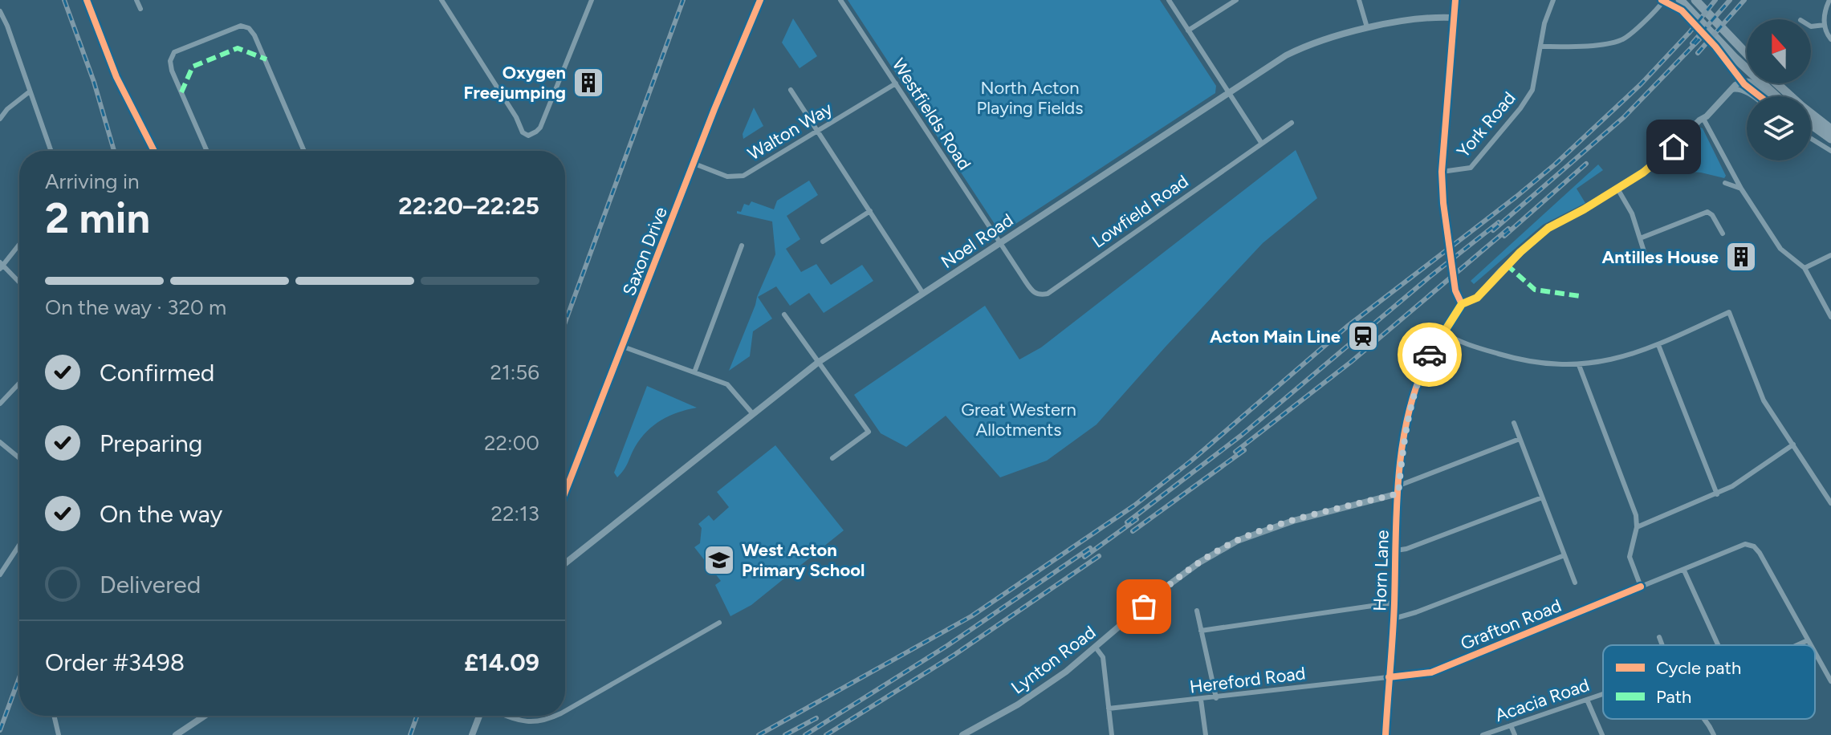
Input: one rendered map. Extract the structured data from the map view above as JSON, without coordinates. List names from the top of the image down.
{
  "streets": {
    "main road": ["Horn Lane"],
    "street": [
      "Westfields Road",
      "York Road",
      "Walton Way",
      "Lowfield Road",
      "Noel Road",
      "Saxon Drive",
      "Grafton Road",
      "Lynton Road",
      "Hereford Road",
      "Acacia Road"
    ]
  },
  "crossings": [
    ["Westfields Road", "Walton Way"],
    ["Westfields Road", "Lowfield Road"],
    ["Westfields Road", "Noel Road"],
    ["Walton Way", "Saxon Drive"],
    ["Lowfield Road", "Noel Road"],
    ["Horn Lane", "Grafton Road"],
    ["Horn Lane", "Lynton Road"],
    ["Horn Lane", "Hereford Road"],
    ["Grafton Road", "Hereford Road"]
  ],
  "parks": ["North Acton Playing Fields", "Great Western Allotments"],
  "places": {
    "building": ["Oxygen Freejumping", "Antilles House"],
    "station": ["Acton Main Line"],
    "school or university": ["West Acton Primary School"]
  },
  "legend": ["Cycle path", "Path"],
  "north": "top",
  "page": {
    "heading": ["2 min", "Arriving in", "22:20–22:25"],
    "panel": ["Order #3498", "£14.09"],
    "bar": "On the way · 320 m",
    "list": [
      ["Confirmed", "21:56"],
      ["Preparing", "22:00"],
      ["On the way", "22:13"],
      "Delivered"
    ]
  }
}
